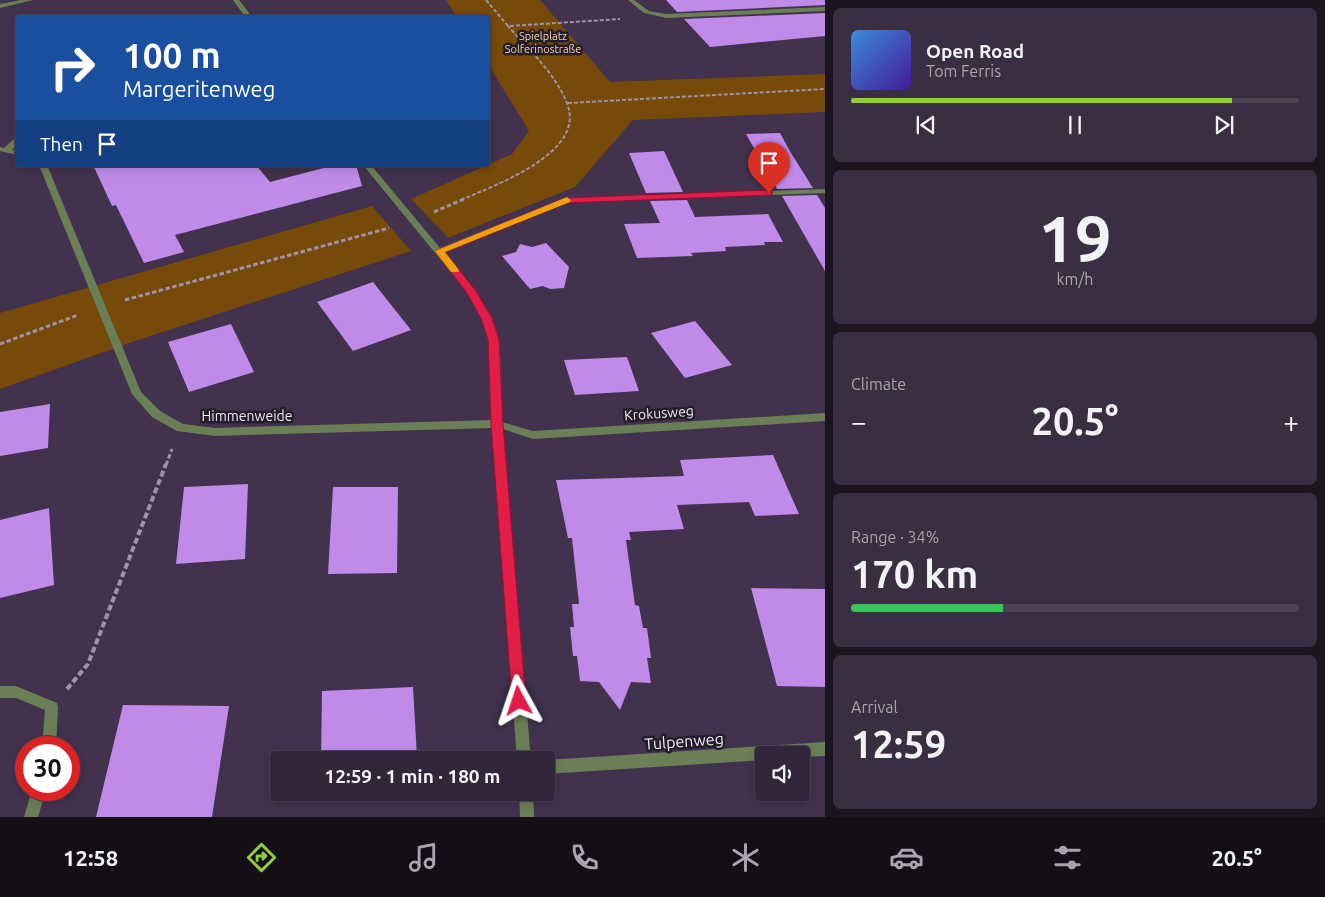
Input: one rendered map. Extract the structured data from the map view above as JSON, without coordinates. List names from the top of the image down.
{
  "streets": {
    "street": ["Krokusweg", "Himmenweide", "Tulpenweg"]
  },
  "crossings": [
    ["Krokusweg", "Himmenweide"]
  ],
  "parks": ["Spielplatz Solferinostraße"],
  "page": {
    "turn": ["100 m", "Margeritenweg"],
    "song": ["Open Road", "Tom Ferris"],
    "then": "Then",
    "tile": [
      ["19", "km/h"],
      "Climate",
      ["Range · 34%", "170 km"],
      ["Arrival", "12:59"]
    ],
    "heat": ["−", "20.5°", "+"],
    "limit": "30",
    "trip": "12:59 · 1 min · 180 m",
    "tabs": ["12:58", "20.5°"]
  }
}
